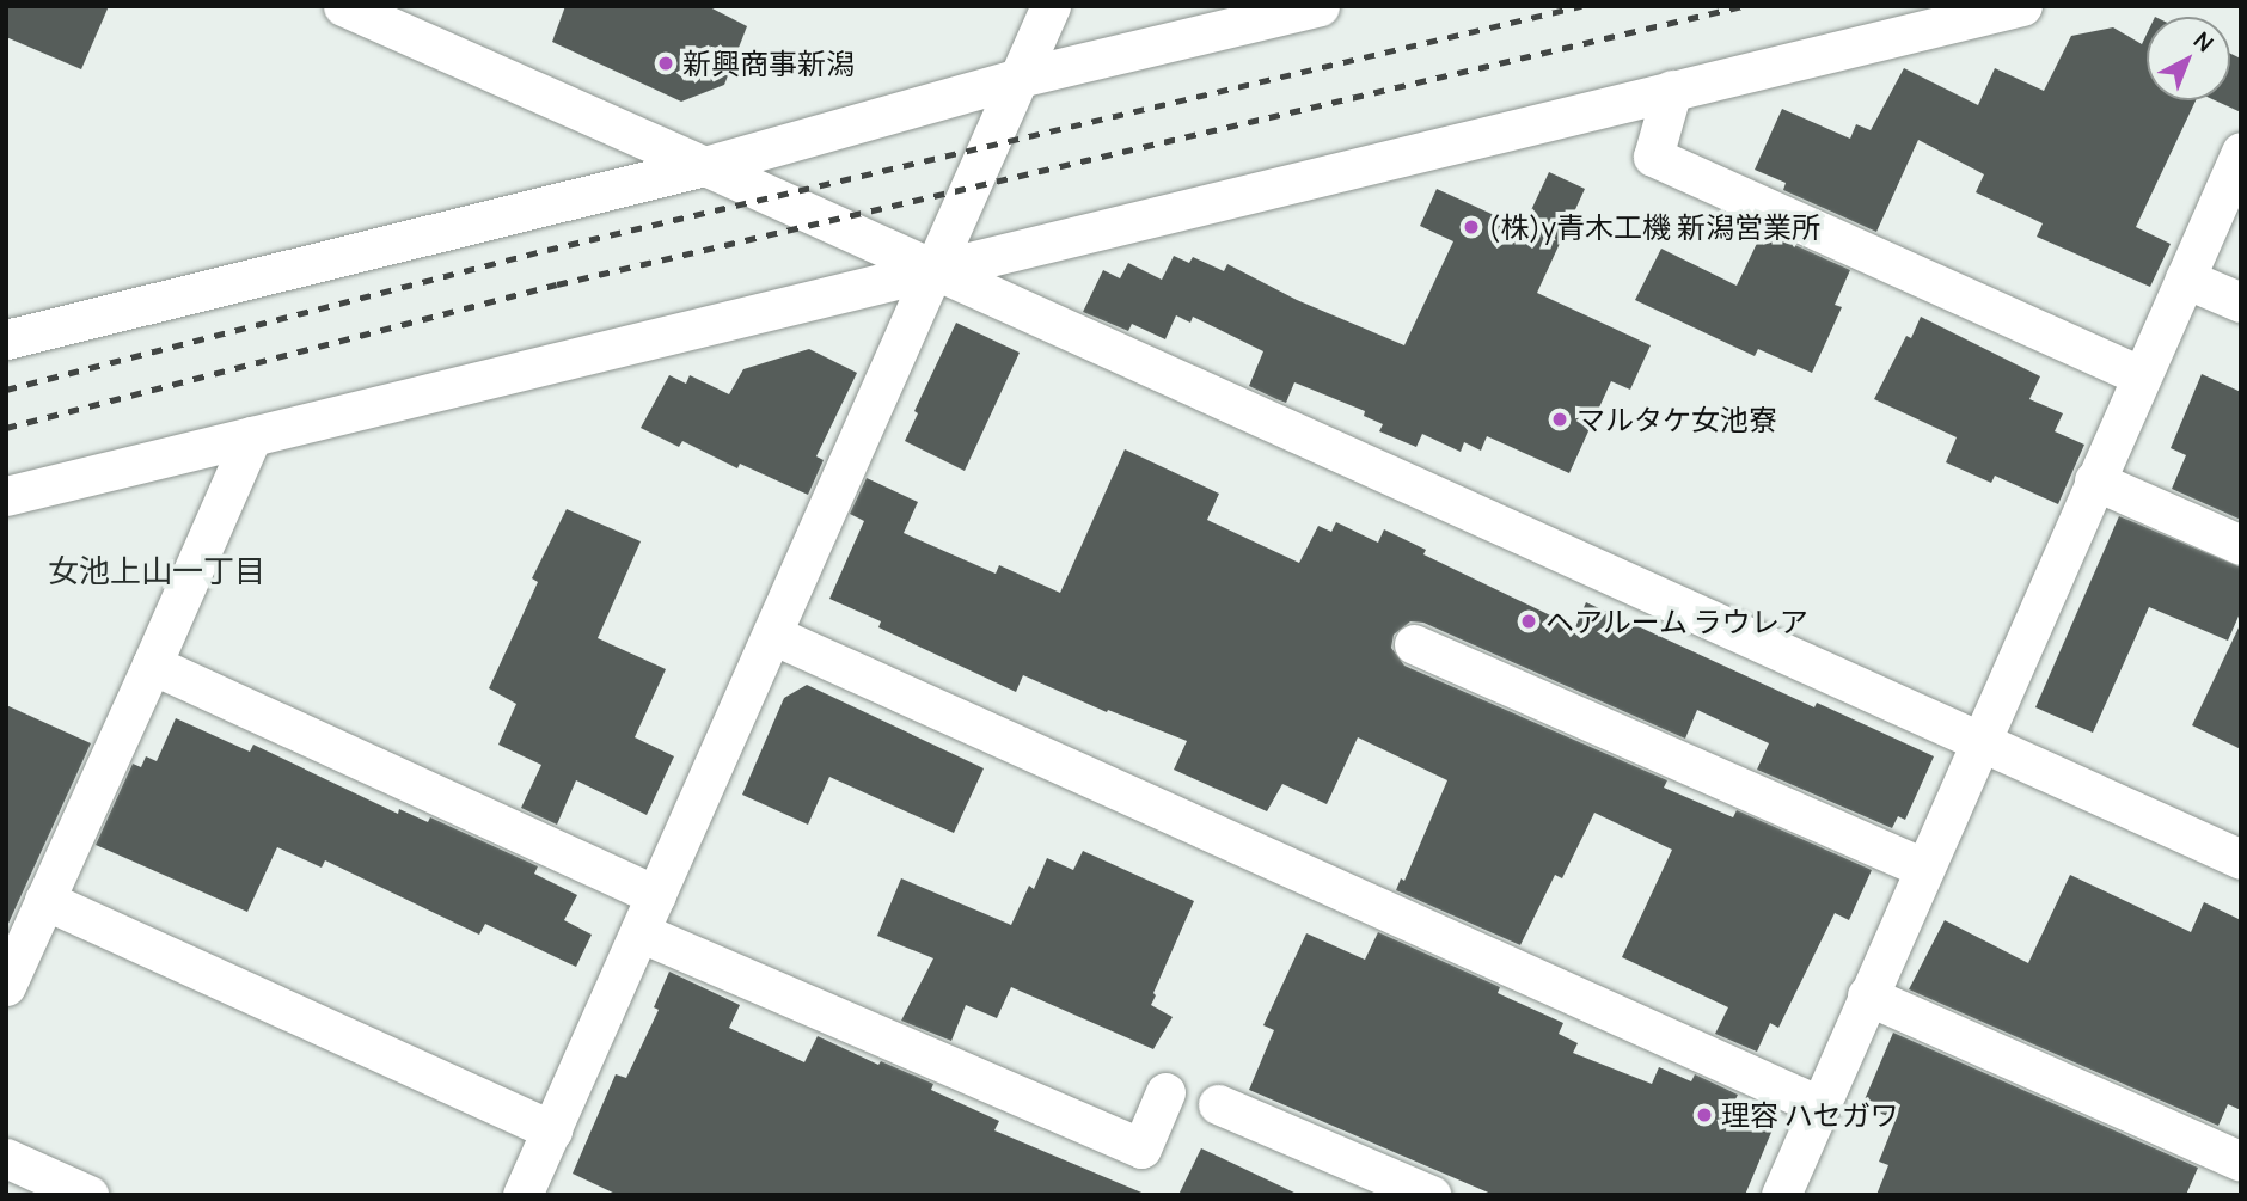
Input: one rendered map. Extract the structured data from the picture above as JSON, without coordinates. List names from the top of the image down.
{
  "districts": ["女池上山一丁目"],
  "places": [
    "新興商事新潟",
    "(株)y青木工機 新潟営業所",
    "マルタケ女池寮",
    "ヘアルーム ラウレア",
    "理容 ハセガワ"
  ],
  "north": "top right"
}
